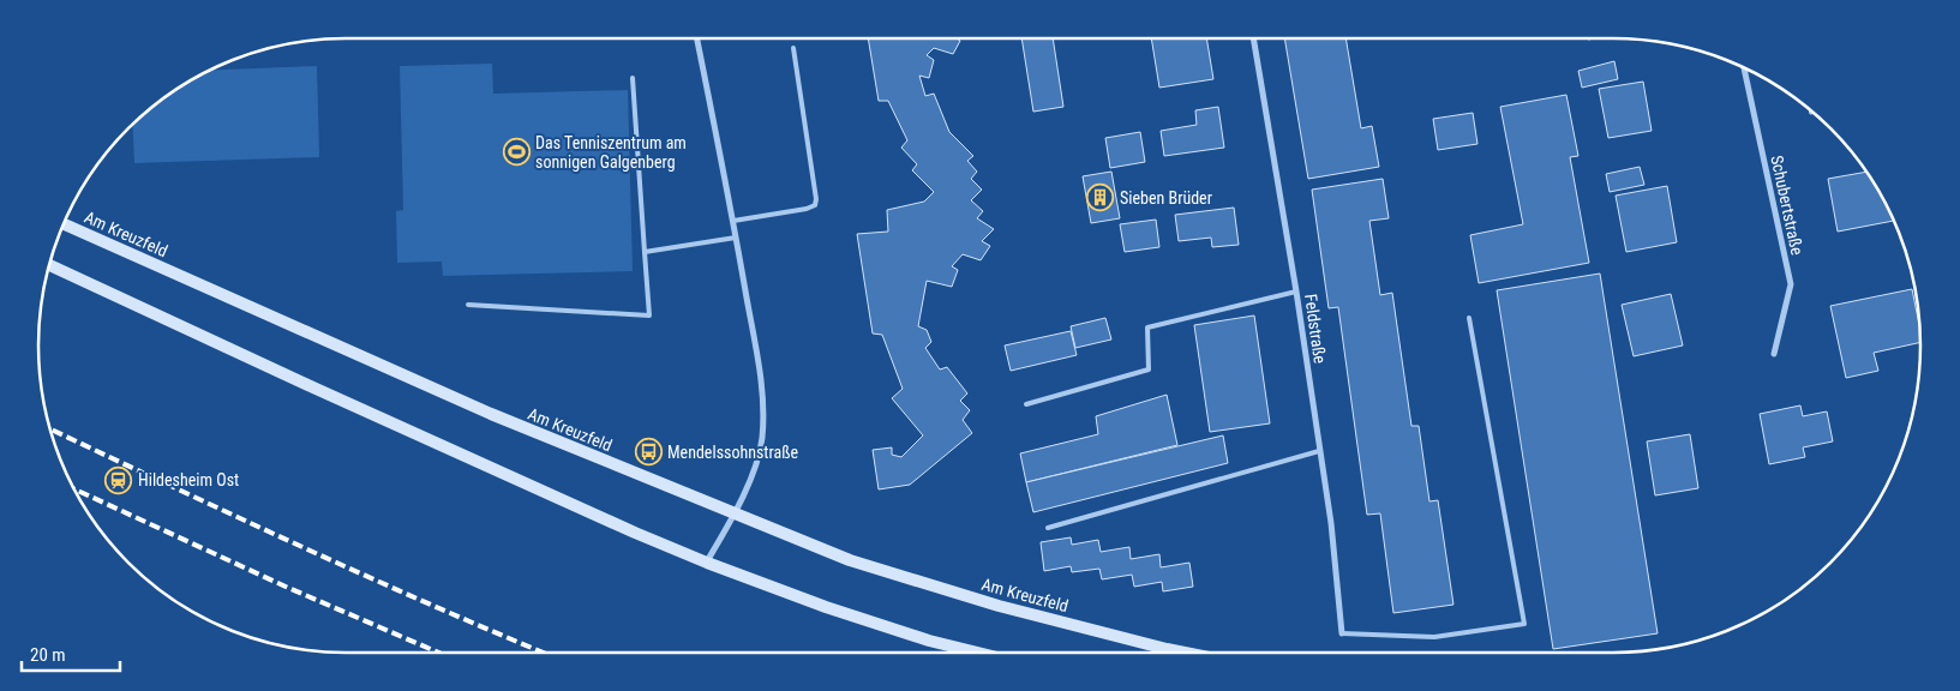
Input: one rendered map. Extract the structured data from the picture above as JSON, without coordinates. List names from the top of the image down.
{
  "streets": {
    "main road": ["Am Kreuzfeld"],
    "street": ["Schubertstraße", "Feldstraße"]
  },
  "places": {
    "sports": ["Das Tenniszentrum am sonnigen Galgenberg"],
    "building": ["Sieben Brüder"],
    "bus stop": ["Mendelssohnstraße"],
    "station": ["Hildesheim Ost"]
  },
  "scale_bar": "20 m"
}
